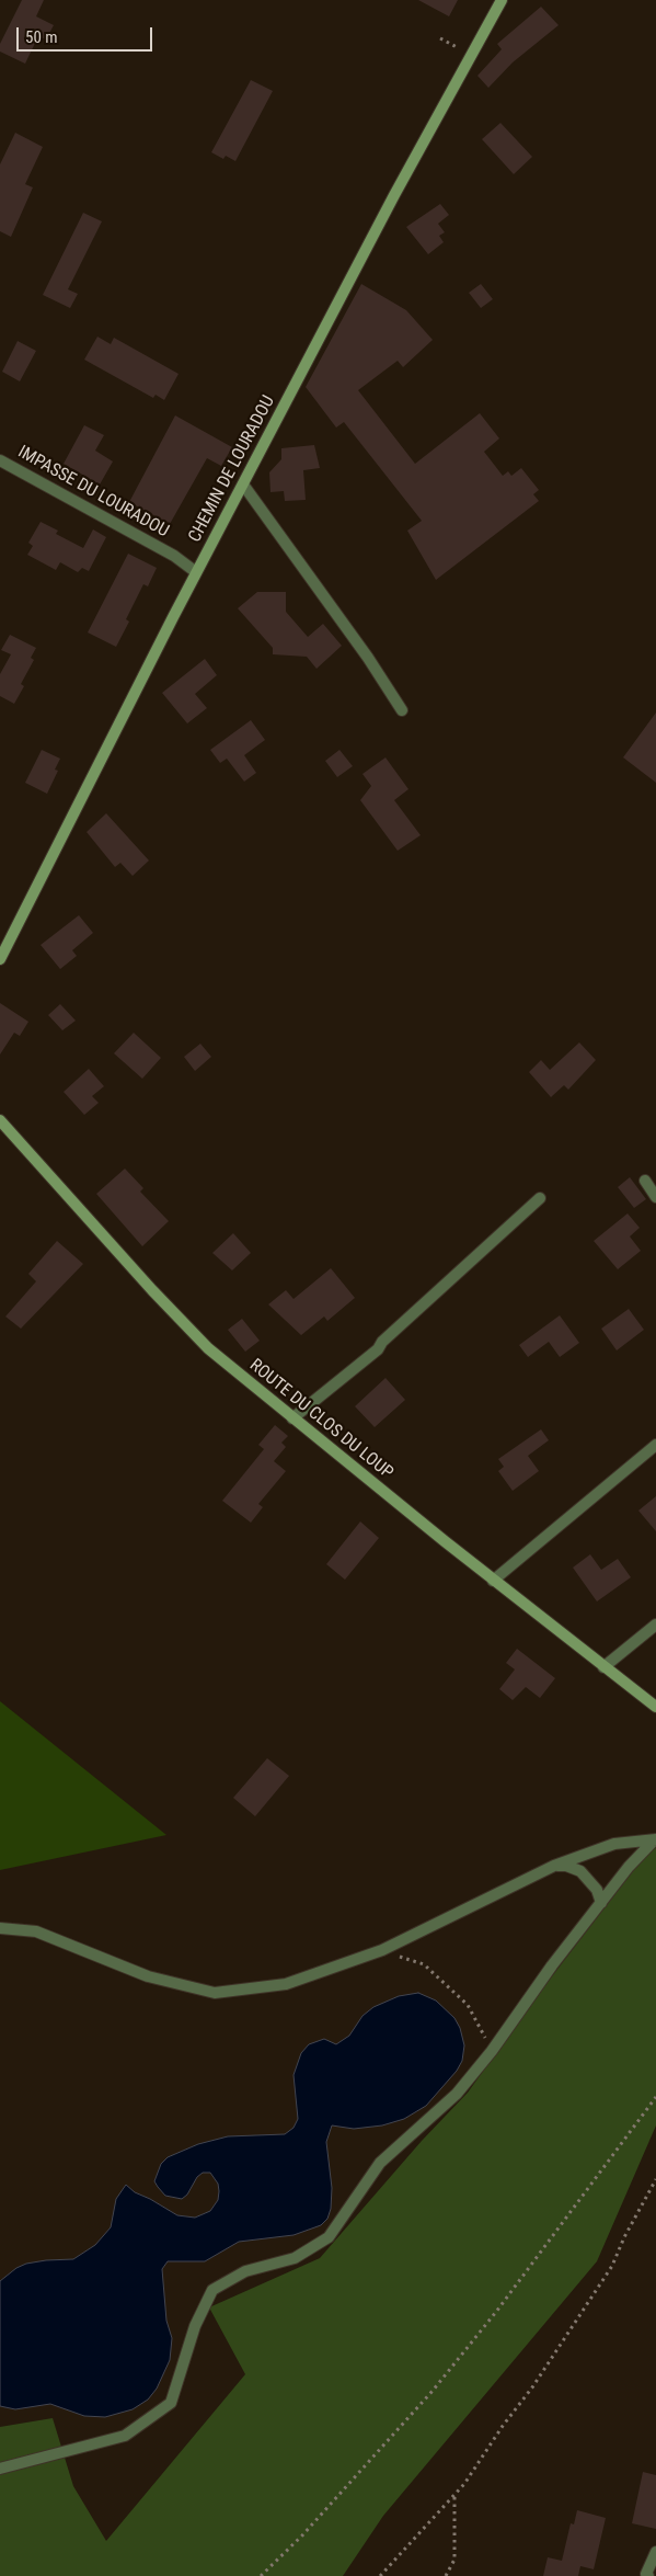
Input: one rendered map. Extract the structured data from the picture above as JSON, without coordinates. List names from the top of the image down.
{
  "streets": {
    "street": ["CHEMIN DE LOURADOU", "IMPASSE DU LOURADOU", "ROUTE DU CLOS DU LOUP"]
  },
  "crossings": [
    ["CHEMIN DE LOURADOU", "IMPASSE DU LOURADOU"]
  ],
  "scale_bar": "50 m"
}
